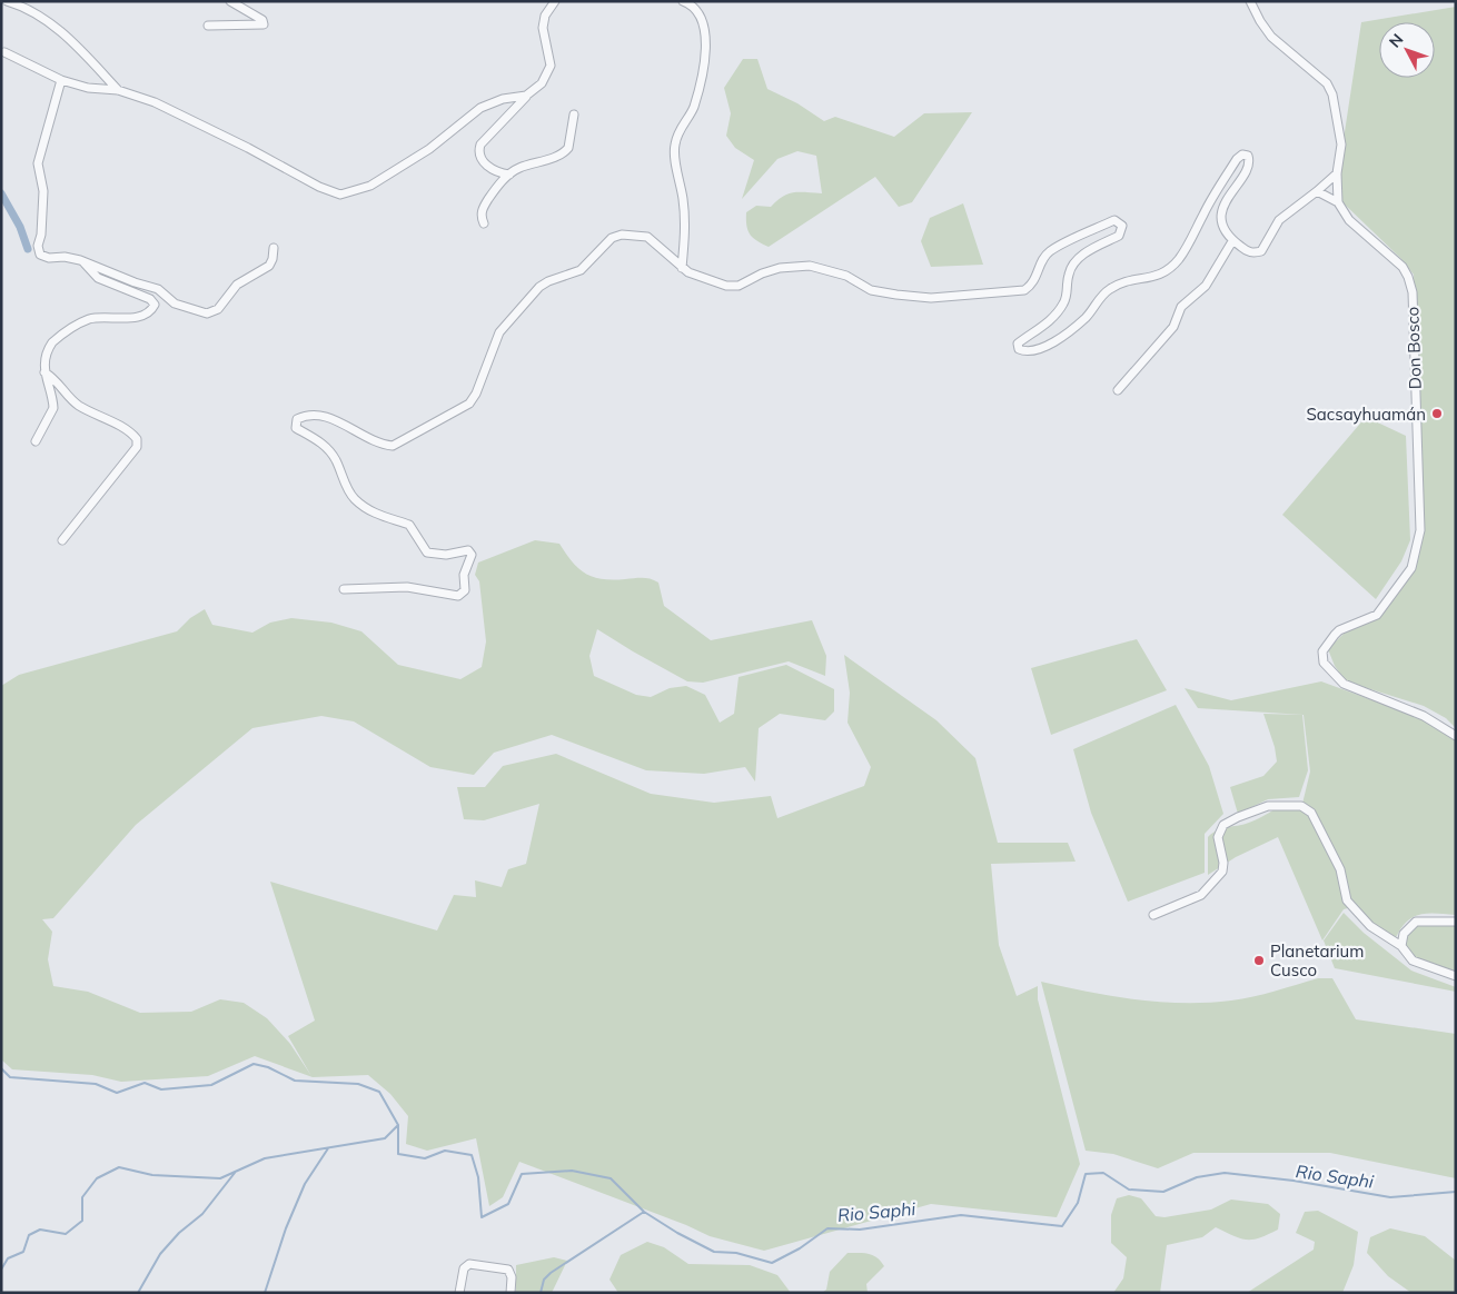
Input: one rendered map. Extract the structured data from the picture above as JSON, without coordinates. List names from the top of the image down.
{
  "streets": {
    "street": ["Don Bosco"]
  },
  "water": ["Rio Saphi"],
  "places": ["Sacsayhuamán", "Planetarium Cusco"],
  "north": "top left"
}
